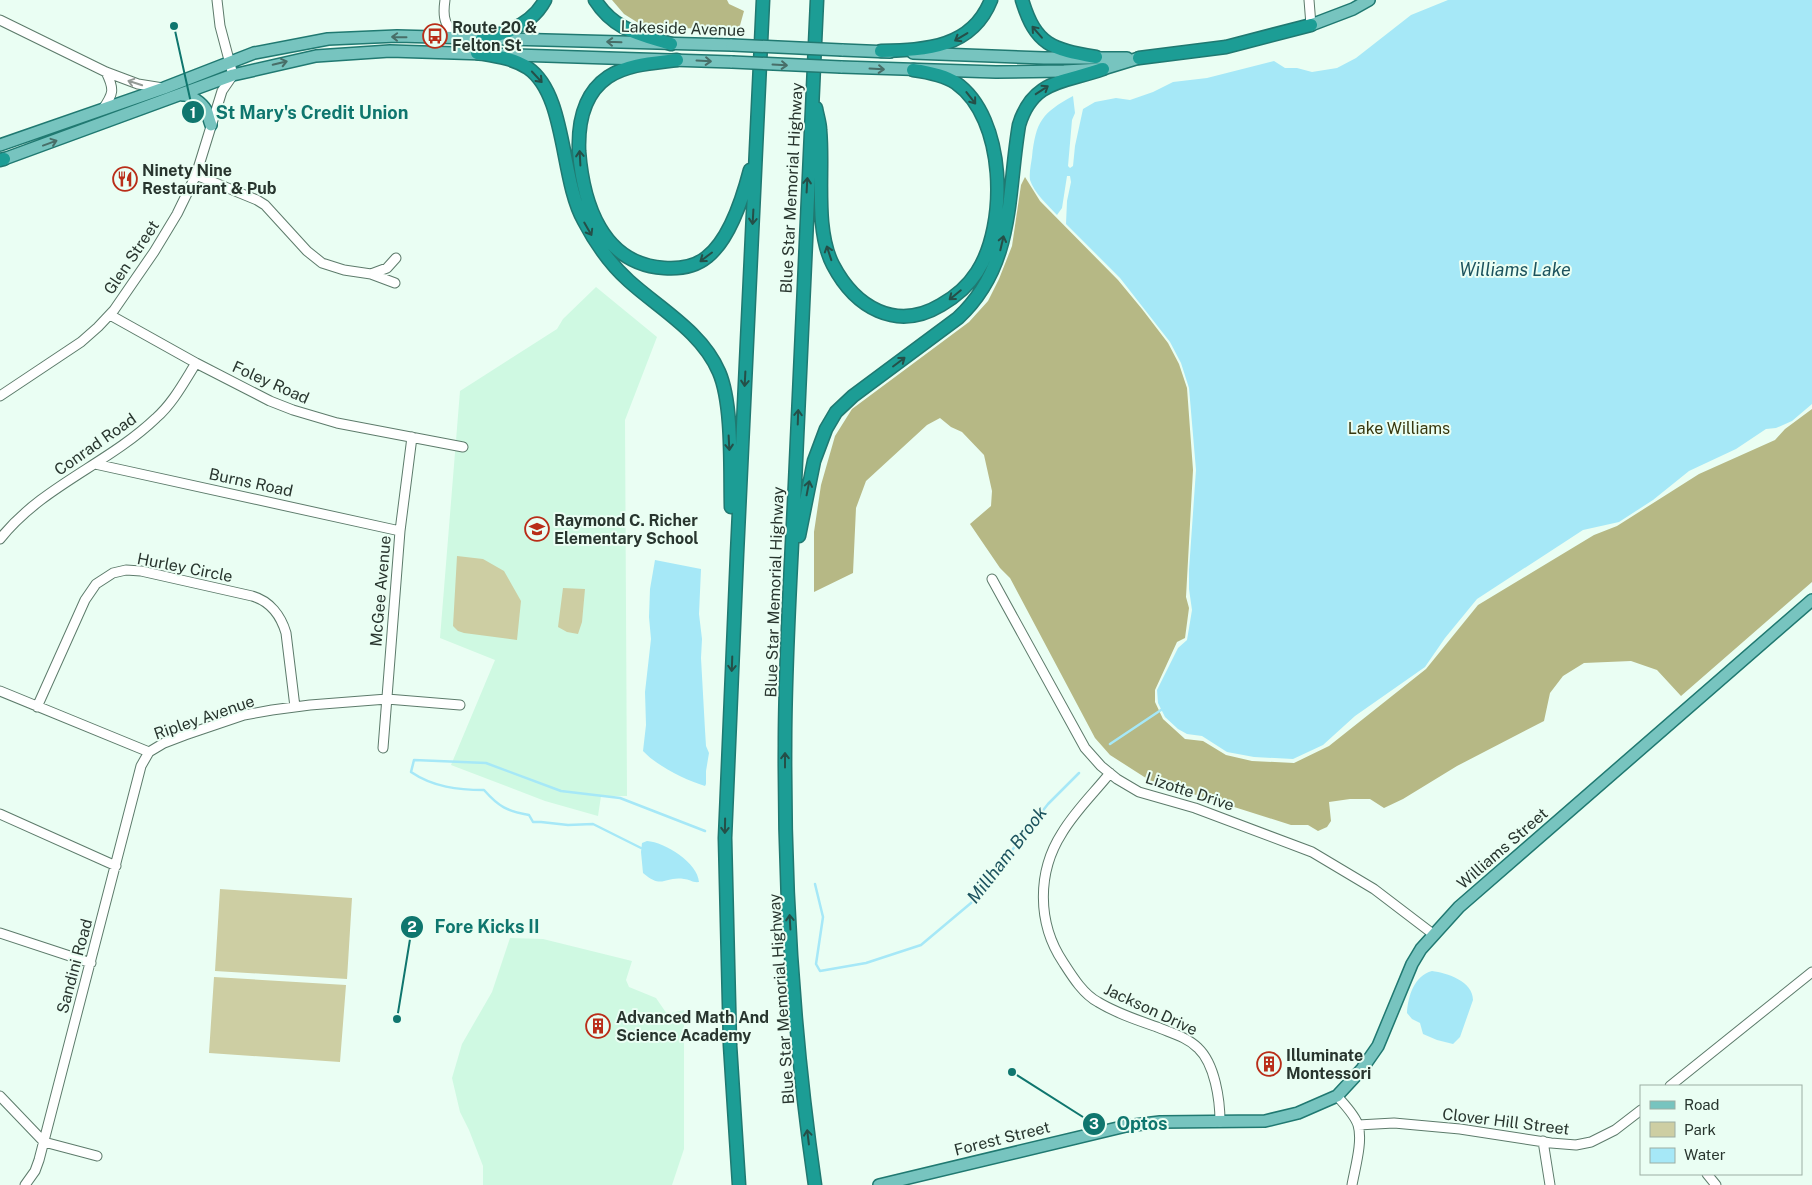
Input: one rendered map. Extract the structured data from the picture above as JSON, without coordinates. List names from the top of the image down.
{
  "streets": {
    "highway": ["Lakeside Avenue", "Blue Star Memorial Highway"],
    "main road": ["Williams Street", "Forest Street"],
    "street": [
      "Glen Street",
      "Foley Road",
      "Conrad Road",
      "Burns Road",
      "Hurley Circle",
      "McGee Avenue",
      "Ripley Avenue",
      "Lizotte Drive",
      "Sandini Road",
      "Jackson Drive",
      "Clover Hill Street"
    ]
  },
  "crossings": [
    ["Lakeside Avenue", "Glen Street"],
    ["Glen Street", "Foley Road"],
    ["Foley Road", "Conrad Road"],
    ["Foley Road", "McGee Avenue"],
    ["Conrad Road", "Burns Road"],
    ["Burns Road", "McGee Avenue"],
    ["Hurley Circle", "Ripley Avenue"],
    ["McGee Avenue", "Ripley Avenue"],
    ["Ripley Avenue", "Sandini Road"],
    ["Lizotte Drive", "Williams Street"],
    ["Lizotte Drive", "Jackson Drive"],
    ["Williams Street", "Forest Street"],
    ["Jackson Drive", "Forest Street"]
  ],
  "water": ["Williams Lake", "Millham Brook"],
  "parks": ["Lake Williams"],
  "places": {
    "other": ["St Mary's Credit Union", "Fore Kicks II", "Optos"],
    "bus stop": ["Route 20 & Felton St"],
    "restaurant": ["Ninety Nine Restaurant & Pub"],
    "school or university": ["Raymond C. Richer Elementary School"],
    "building": ["Advanced Math And Science Academy", "Illuminate Montessori"]
  },
  "legend": ["Road", "Park", "Water"]
}
